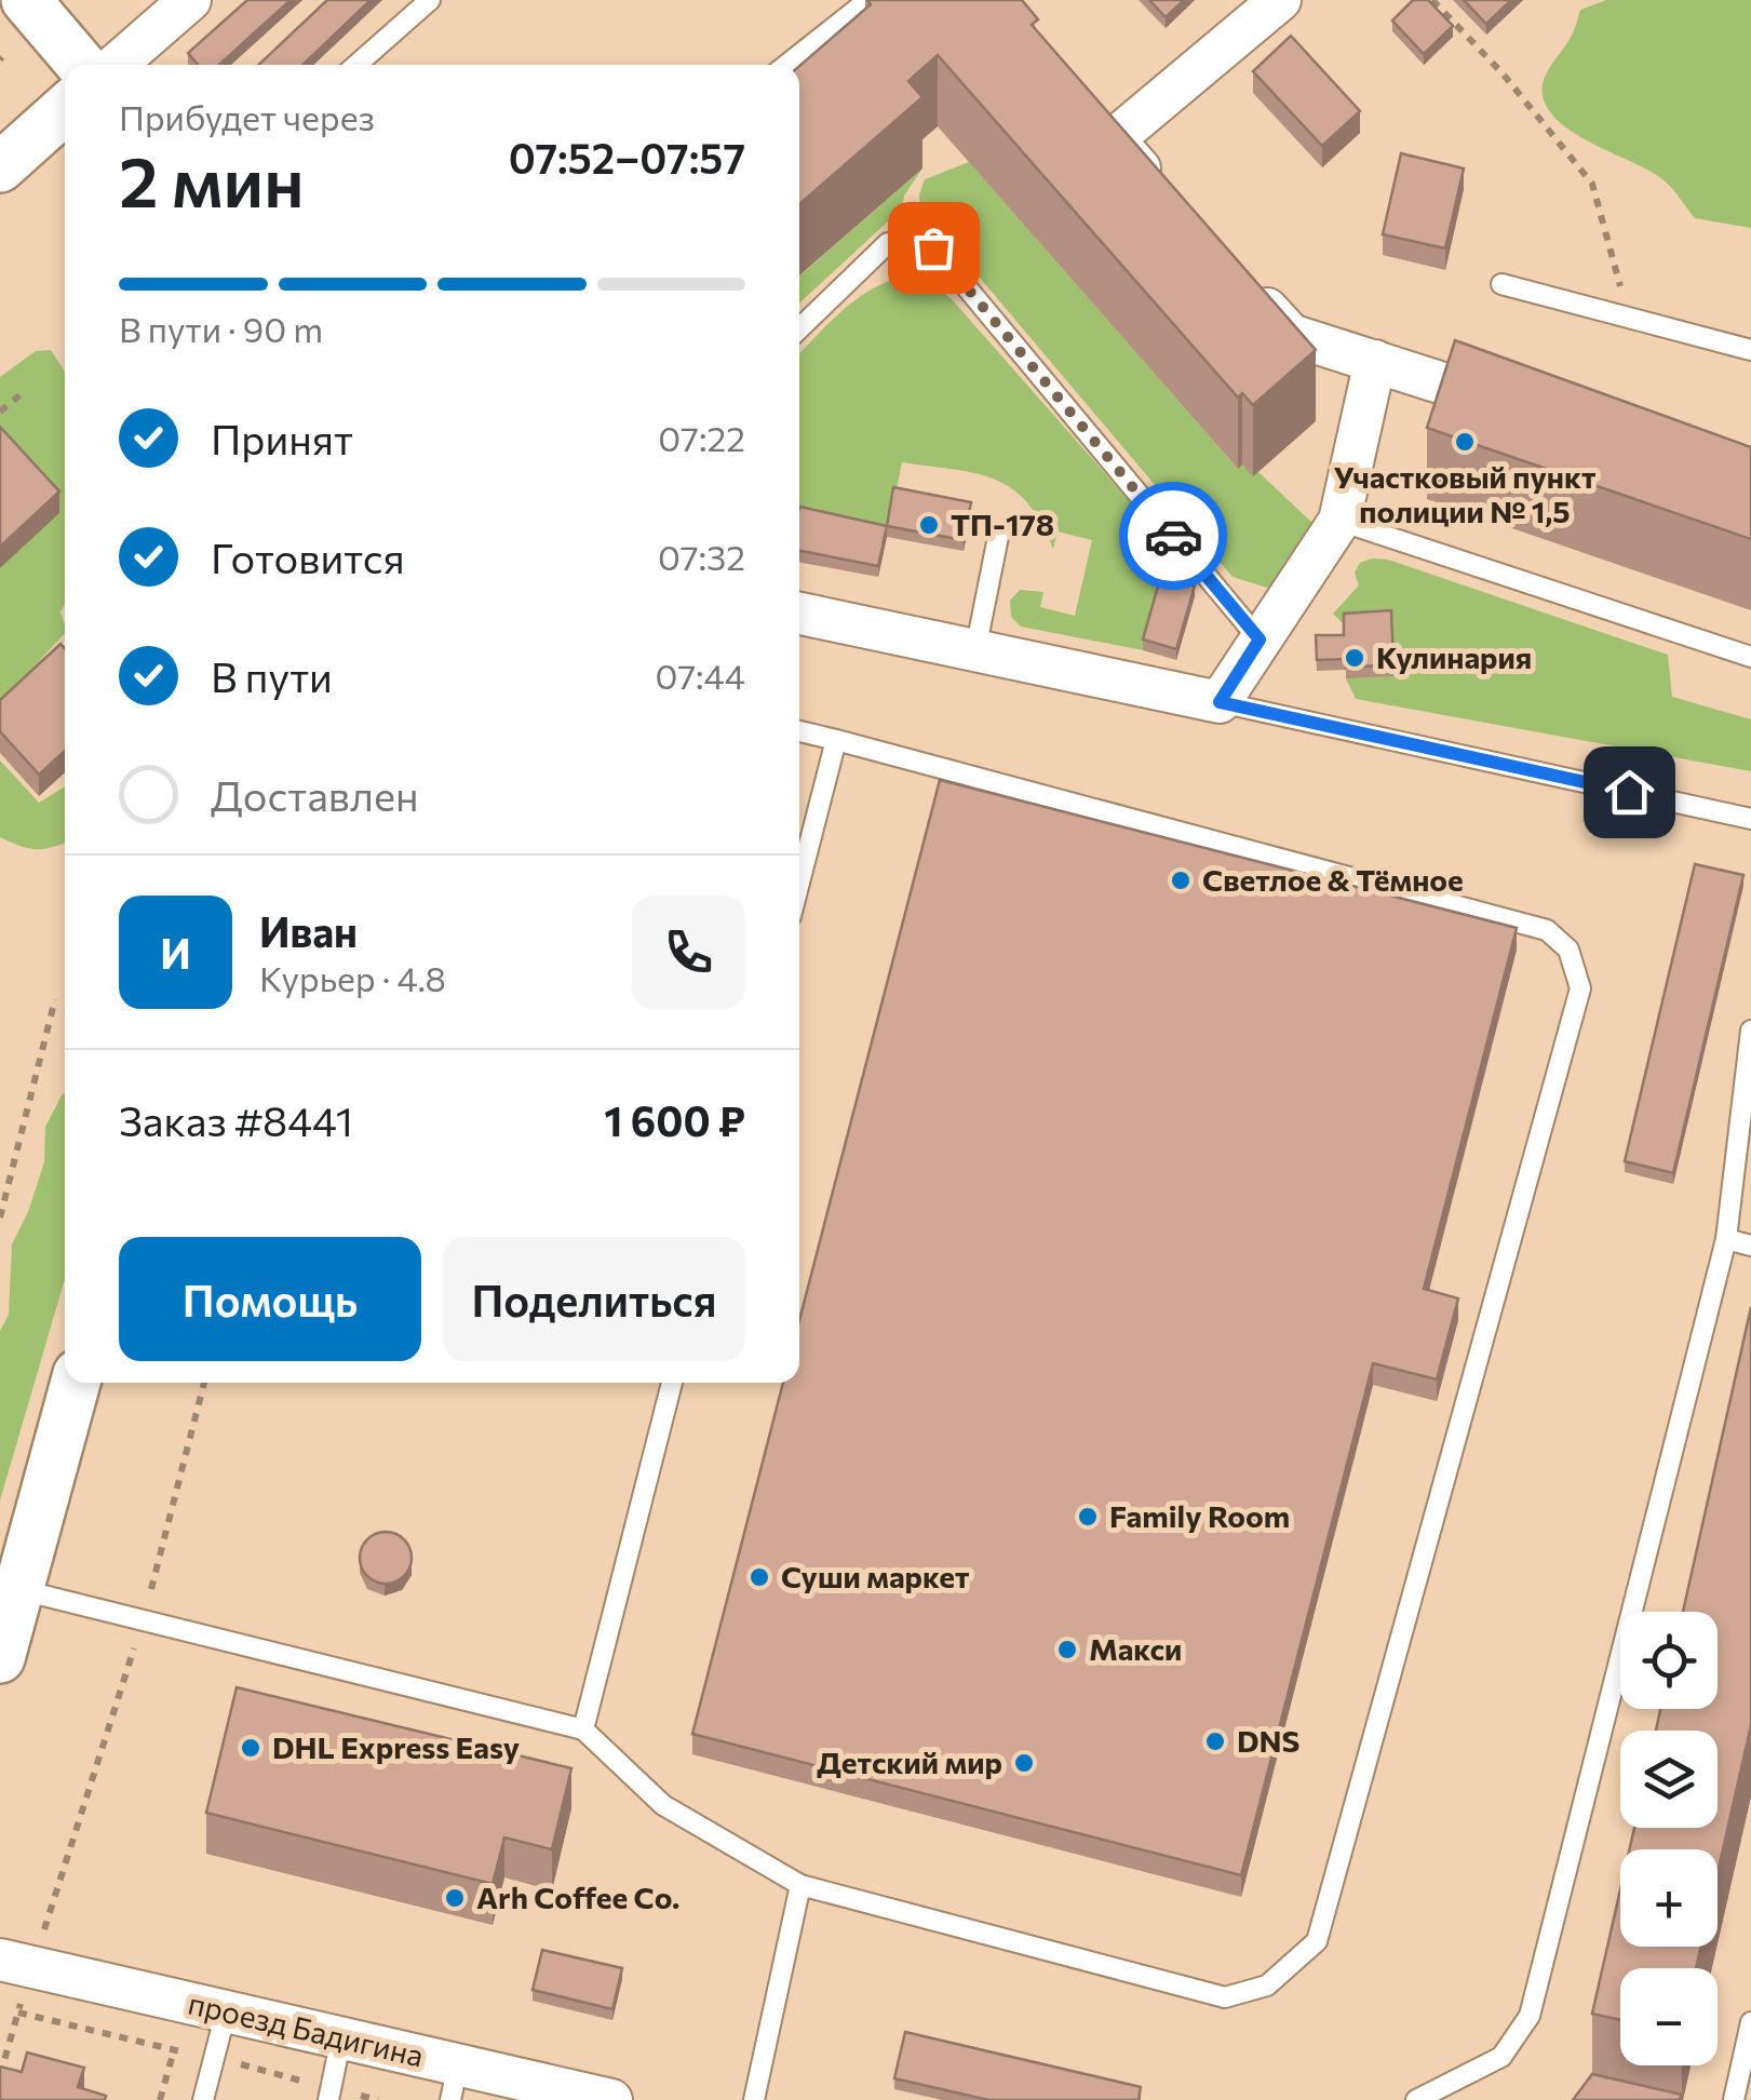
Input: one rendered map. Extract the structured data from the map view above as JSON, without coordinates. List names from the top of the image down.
{
  "streets": {
    "street": ["проезд Бадигина"]
  },
  "places": [
    "Участковый пункт полиции № 1,5",
    "ТП-178",
    "Кулинария",
    "Светлое & Тёмное",
    "Family Room",
    "Суши маркет",
    "Макси",
    "DNS",
    "DHL Express Easy",
    "Детский мир",
    "Arh Coffee Co."
  ],
  "page": {
    "heading": ["2 мин", "Прибудет через", "07:52–07:57"],
    "panel": [
      "Иван",
      "Курьер · 4.8",
      "Заказ #8441",
      "1 600 ₽"
    ],
    "bar": "В пути · 90 m",
    "list": [
      ["Принят", "07:22"],
      ["Готовится", "07:32"],
      ["В пути", "07:44"],
      "Доставлен"
    ],
    "round": "И",
    "buttons": ["Помощь", "Поделиться"],
    "map_buttons": ["+", "−"]
  }
}
